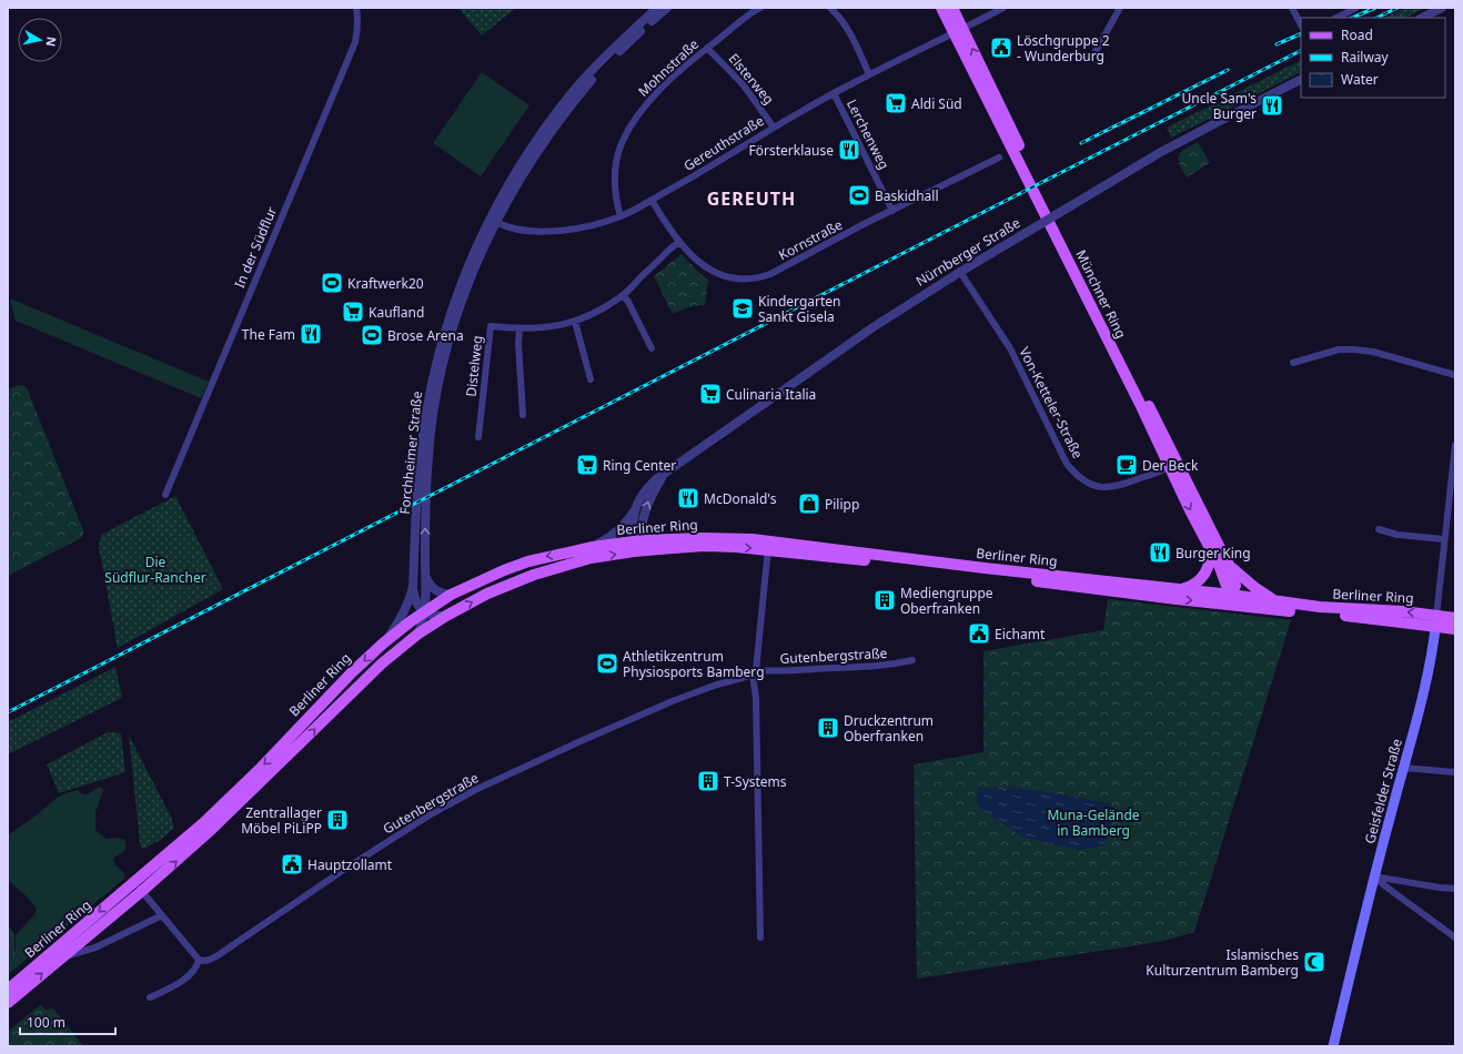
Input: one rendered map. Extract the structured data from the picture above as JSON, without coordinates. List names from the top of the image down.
{
  "streets": {
    "main road": ["Münchner Ring", "Berliner Ring", "Geisfelder Straße"],
    "street": [
      "Mohnstraße",
      "Elsterweg",
      "Lerchenweg",
      "Gereuthstraße",
      "Kornstraße",
      "In der Südflur",
      "Nürnberger Straße",
      "Distelweg",
      "Von-Ketteler-Straße",
      "Forchheimer Straße",
      "Gutenbergstraße"
    ]
  },
  "crossings": [
    ["Mohnstraße", "Elsterweg"],
    ["Mohnstraße", "Gereuthstraße"],
    ["Elsterweg", "Gereuthstraße"],
    ["Lerchenweg", "Gereuthstraße"],
    ["Lerchenweg", "Kornstraße"],
    ["Gereuthstraße", "Kornstraße"],
    ["Gereuthstraße", "Münchner Ring"],
    ["Gereuthstraße", "Forchheimer Straße"],
    ["Kornstraße", "Distelweg"],
    ["Nürnberger Straße", "Von-Ketteler-Straße"],
    ["Nürnberger Straße", "Berliner Ring"],
    ["Münchner Ring", "Von-Ketteler-Straße"],
    ["Münchner Ring", "Berliner Ring"],
    ["Forchheimer Straße", "Berliner Ring"],
    ["Berliner Ring", "Geisfelder Straße"]
  ],
  "districts": ["GEREUTH"],
  "parks": ["Die Südflur-Rancher", "Muna-Gelände in Bamberg"],
  "places": {
    "public building": ["Löschgruppe 2 - Wunderburg", "Eichamt", "Hauptzollamt"],
    "supermarket": [
      "Aldi Süd",
      "Kaufland",
      "Culinaria Italia",
      "Ring Center"
    ],
    "restaurant": [
      "Uncle Sam's Burger",
      "Försterklause",
      "The Fam",
      "McDonald's",
      "Burger King"
    ],
    "sports": [
      "Baskidhall",
      "Kraftwerk20",
      "Brose Arena",
      "Athletikzentrum Physiosports Bamberg"
    ],
    "school or university": ["Kindergarten Sankt Gisela"],
    "cafe": ["Der Beck"],
    "shop": ["Pilipp"],
    "building": [
      "Mediengruppe Oberfranken",
      "Druckzentrum Oberfranken",
      "T-Systems",
      "Zentrallager Möbel PiLiPP"
    ],
    "mosque": ["Islamisches Kulturzentrum Bamberg"]
  },
  "legend": ["Road", "Railway", "Water"],
  "scale_bar": "100 m",
  "north": "right"
}
